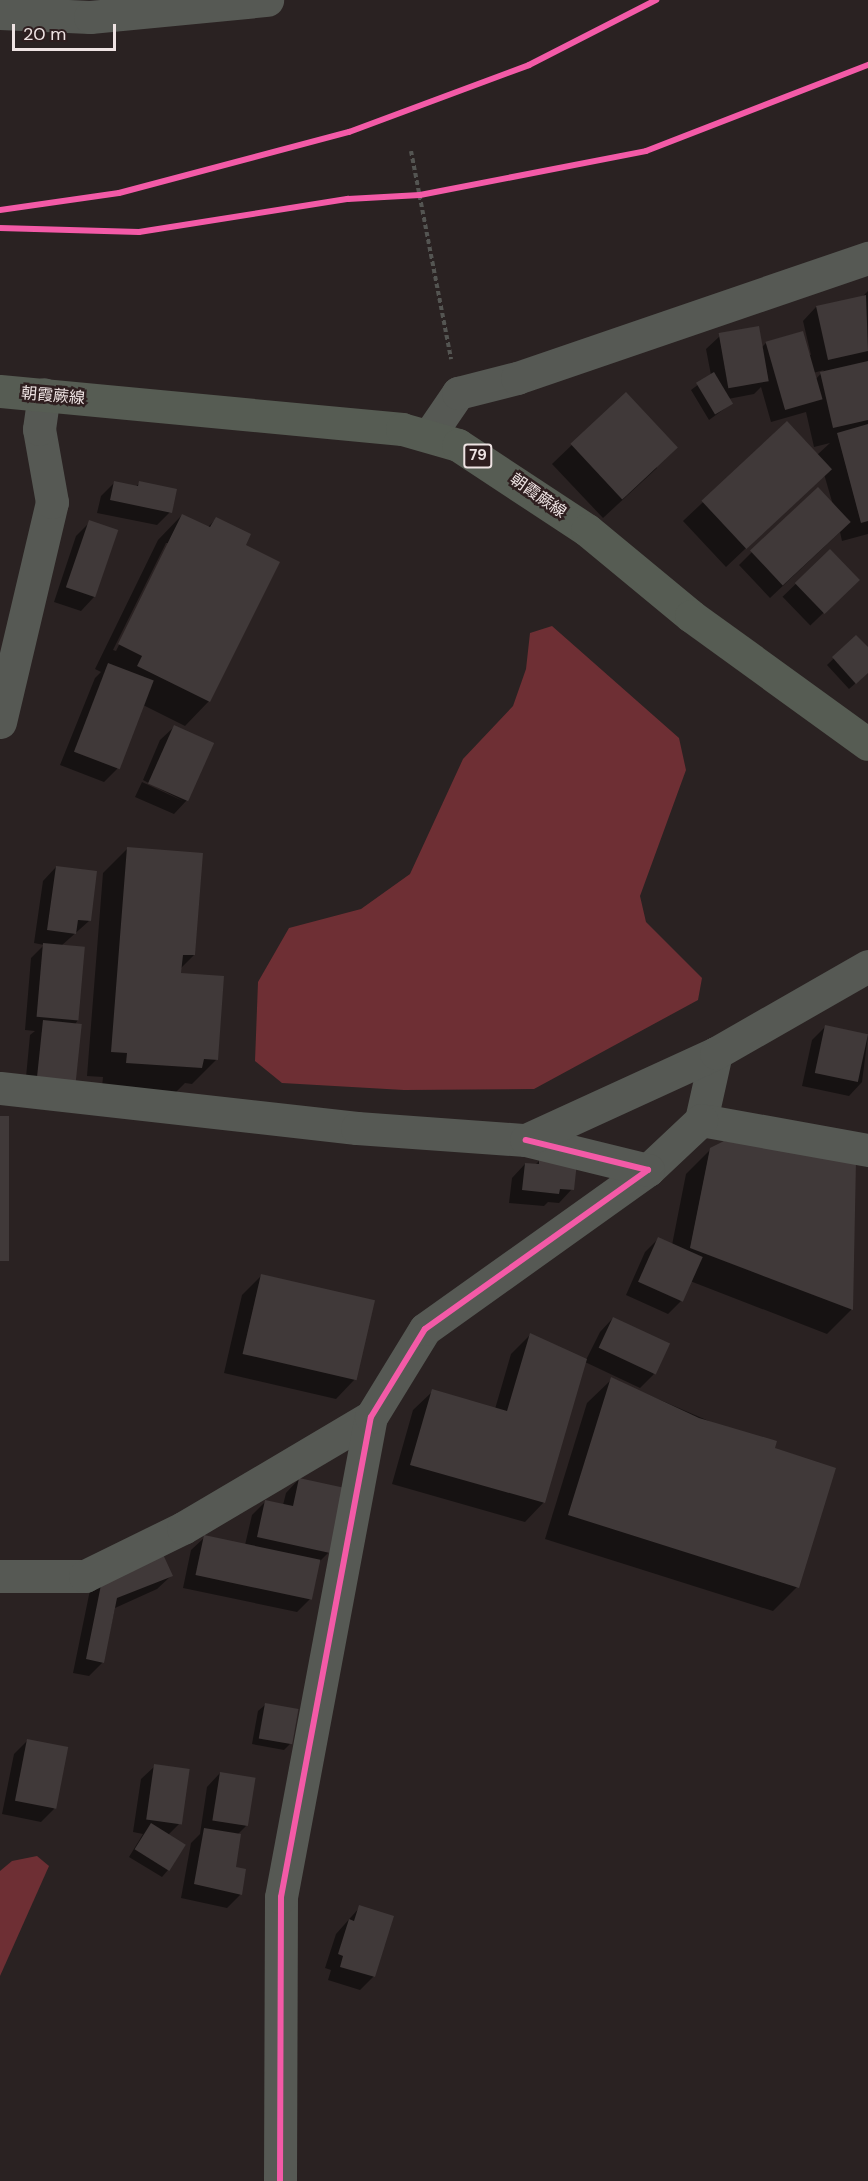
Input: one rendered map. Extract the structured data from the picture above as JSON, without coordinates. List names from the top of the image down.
{
  "streets": {
    "main road": ["朝霞蕨線", "79"]
  },
  "scale_bar": "20 m"
}
